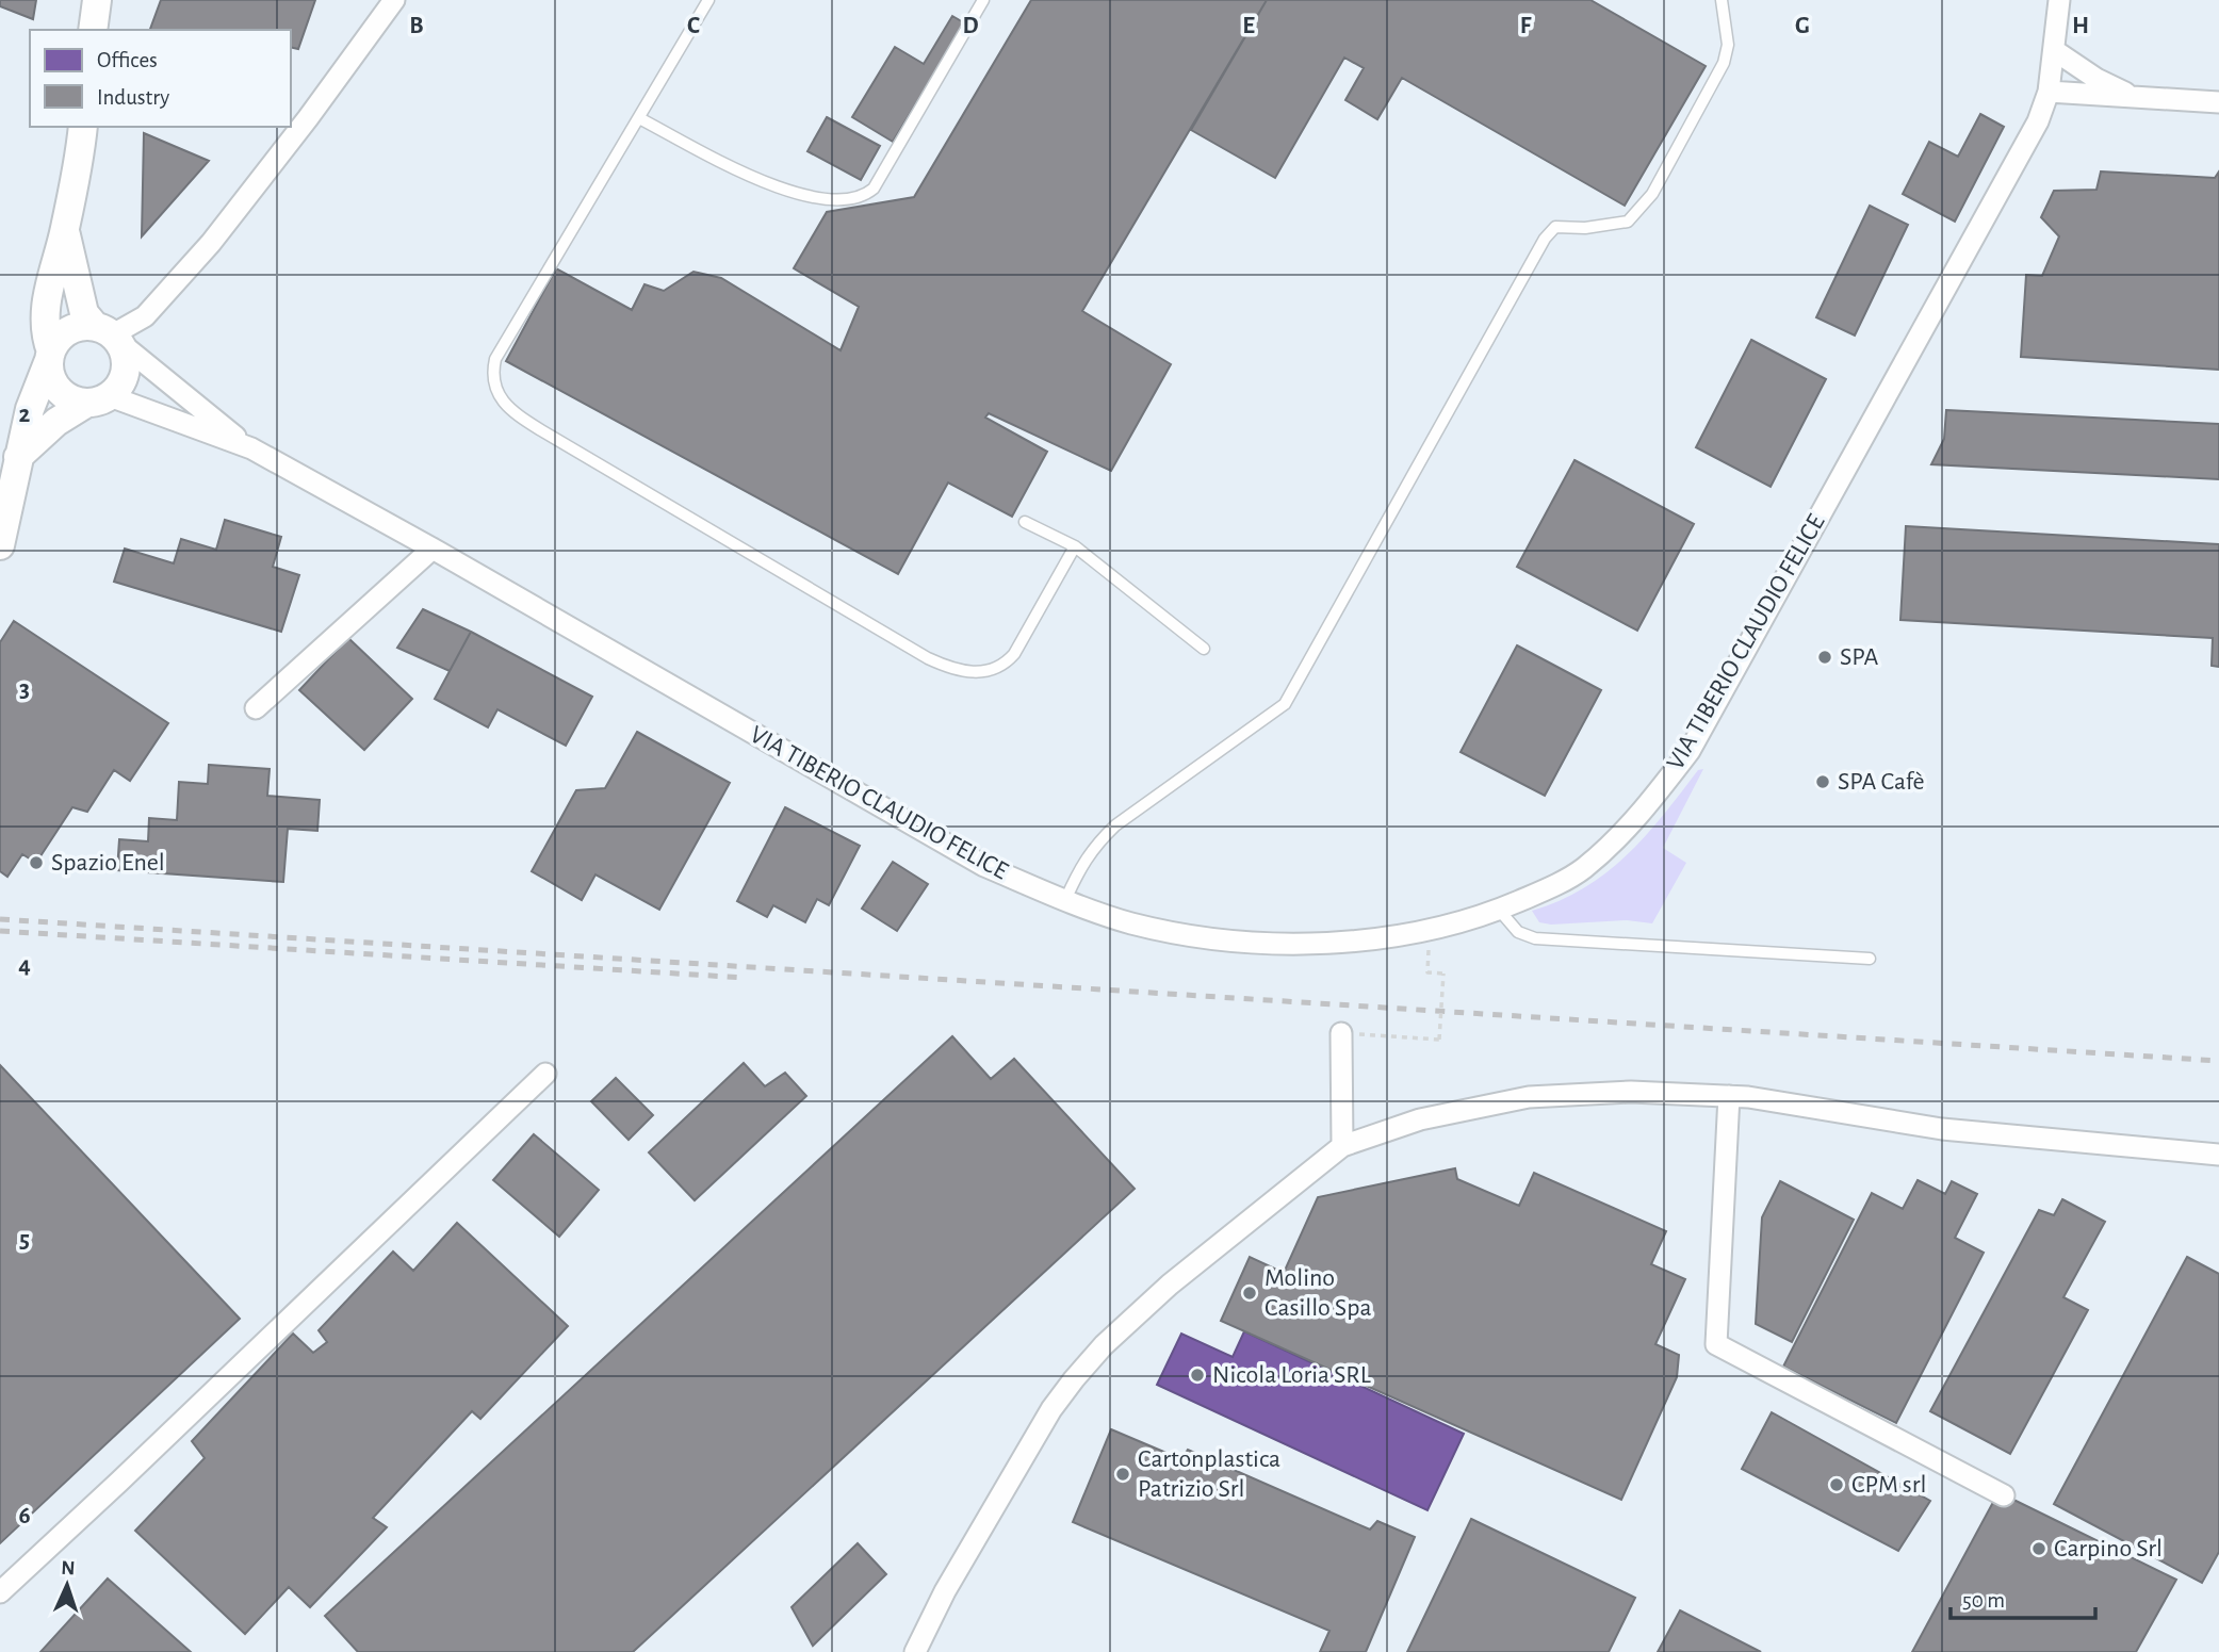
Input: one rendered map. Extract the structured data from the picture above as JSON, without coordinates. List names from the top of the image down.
{
  "streets": {
    "street": ["VIA TIBERIO CLAUDIO FELICE"]
  },
  "places": [
    "SPA",
    "SPA Cafè",
    "Spazio Enel",
    "Molino Casillo Spa",
    "Nicola Loria SRL",
    "Cartonplastica Patrizio Srl",
    "CPM srl",
    "Carpino Srl"
  ],
  "legend": ["Offices", "Industry"],
  "scale_bar": "50 m",
  "north": "top",
  "grid": {
    "columns": [
      "B",
      "C",
      "D",
      "E",
      "F",
      "G",
      "H"
    ],
    "rows": [
      "2",
      "3",
      "4",
      "5",
      "6"
    ]
  }
}
